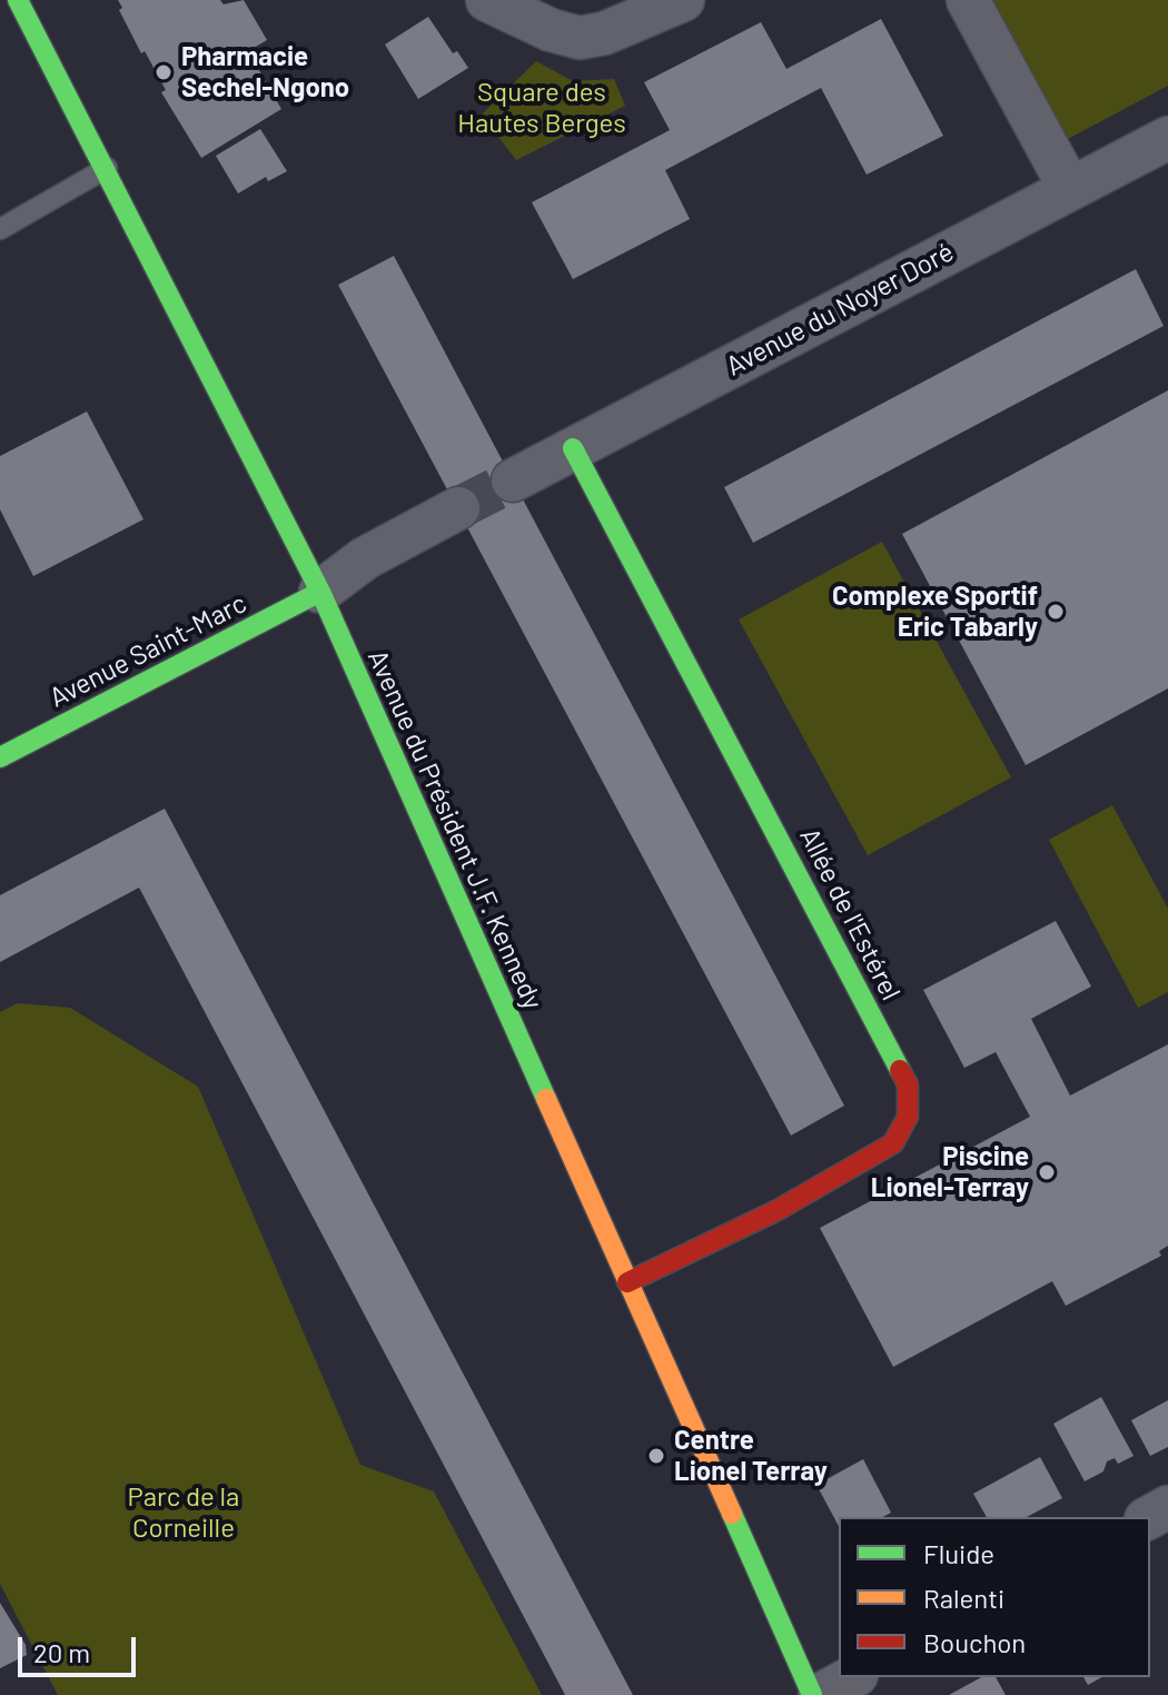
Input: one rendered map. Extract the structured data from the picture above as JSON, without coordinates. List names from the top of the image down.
{
  "streets": {
    "street": [
      "Avenue du Noyer Doré",
      "Avenue Saint-Marc",
      "Avenue du Président J.F. Kennedy",
      "Allée de l'Estérel"
    ]
  },
  "crossings": [
    ["Avenue du Noyer Doré", "Allée de l'Estérel"],
    ["Avenue Saint-Marc", "Avenue du Président J.F. Kennedy"],
    ["Avenue du Président J.F. Kennedy", "Allée de l'Estérel"]
  ],
  "parks": ["Square des Hautes Berges", "Parc de la Corneille"],
  "places": [
    "Pharmacie Sechel-Ngono",
    "Complexe Sportif Eric Tabarly",
    "Piscine Lionel-Terray",
    "Centre Lionel Terray"
  ],
  "legend": ["Fluide", "Ralenti", "Bouchon"],
  "scale_bar": "20 m"
}
